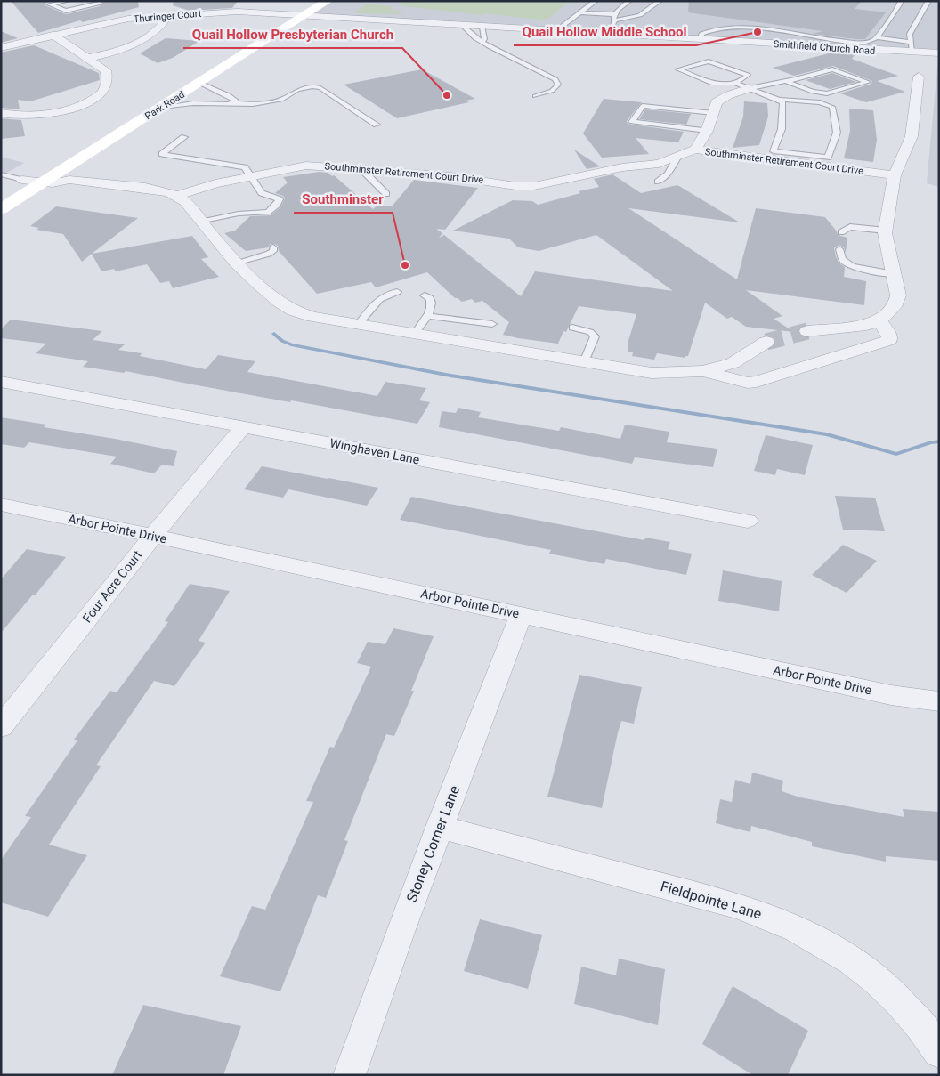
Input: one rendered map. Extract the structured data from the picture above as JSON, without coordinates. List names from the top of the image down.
{
  "streets": {
    "main road": ["Park Road"],
    "street": [
      "Thuringer Court",
      "Smithfield Church Road",
      "Southminster Retirement Court Drive",
      "Winghaven Lane",
      "Arbor Pointe Drive",
      "Four Acre Court",
      "Stoney Corner Lane",
      "Fieldpointe Lane"
    ]
  },
  "crossings": [
    ["Thuringer Court", "Smithfield Church Road"],
    ["Smithfield Church Road", "Park Road"],
    ["Winghaven Lane", "Four Acre Court"],
    ["Arbor Pointe Drive", "Four Acre Court"],
    ["Arbor Pointe Drive", "Stoney Corner Lane"],
    ["Stoney Corner Lane", "Fieldpointe Lane"]
  ],
  "places": ["Quail Hollow Middle School", "Quail Hollow Presbyterian Church", "Southminster"]
}
